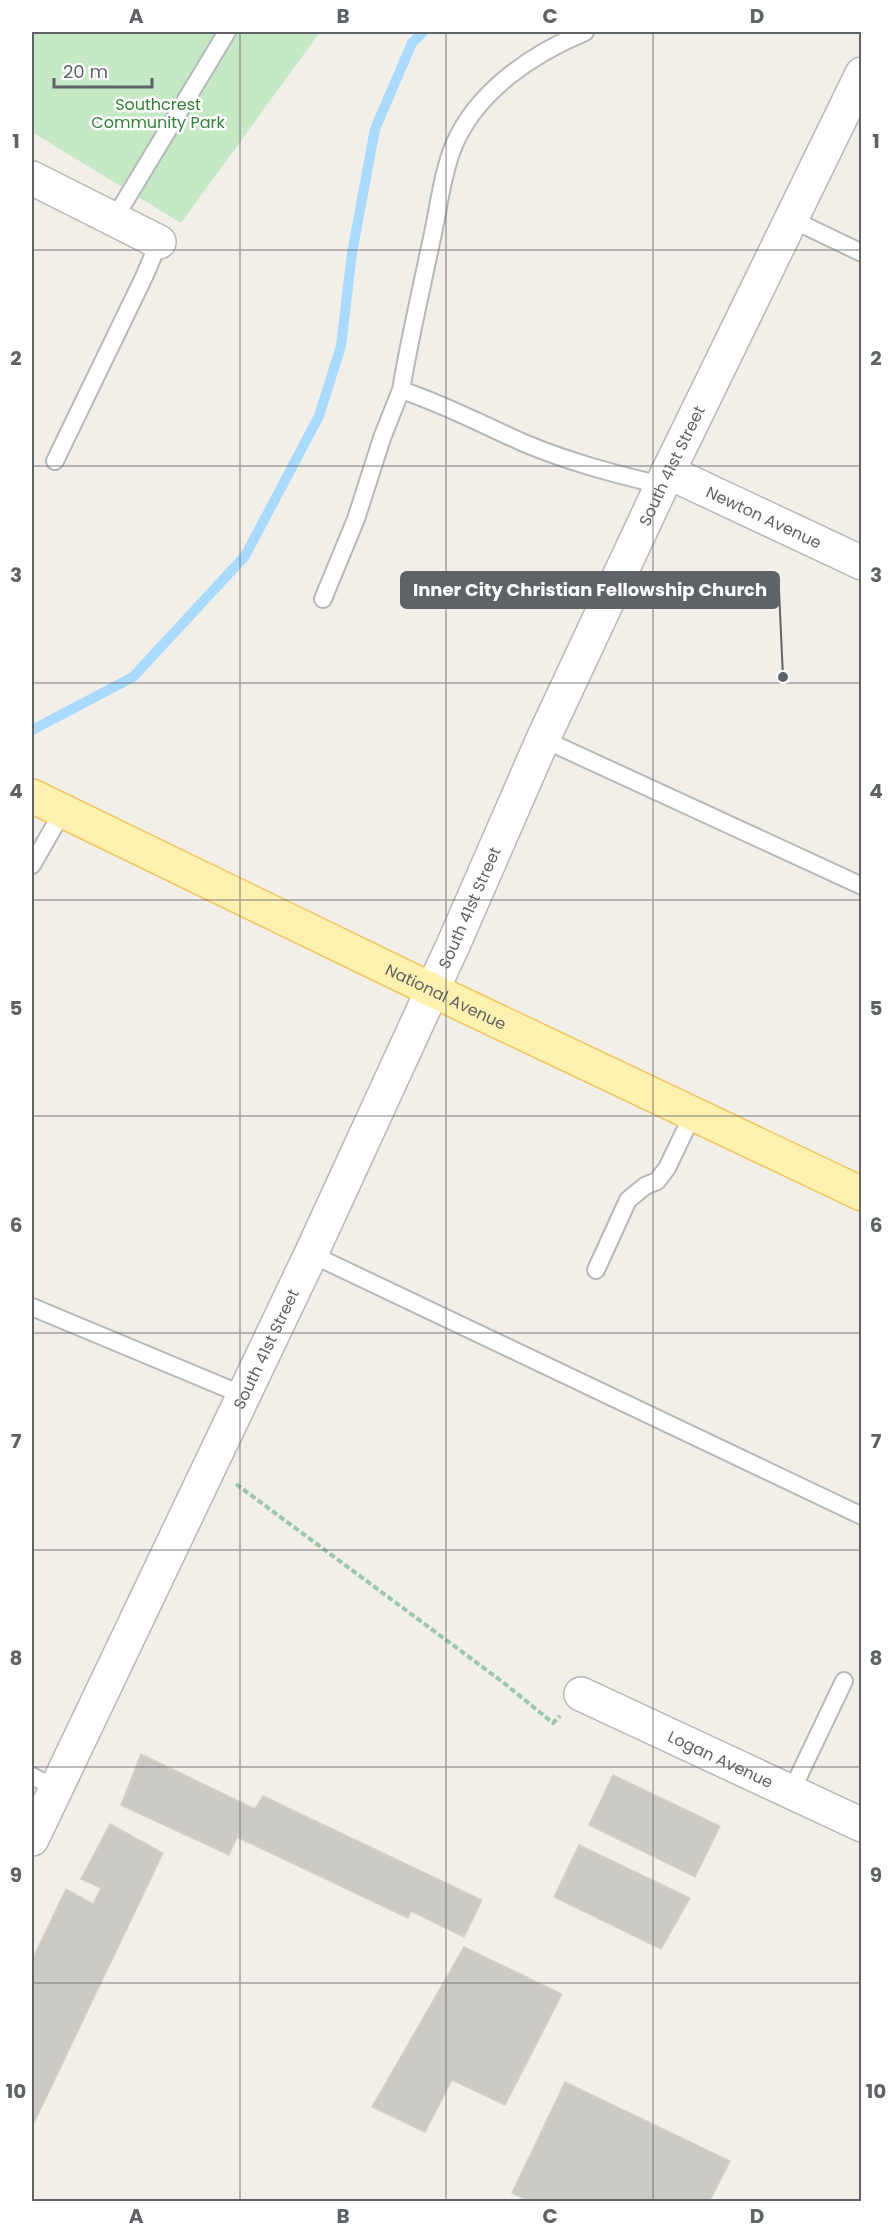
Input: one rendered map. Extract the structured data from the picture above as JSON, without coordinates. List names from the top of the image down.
{
  "streets": {
    "main road": ["National Avenue"],
    "street": ["South 41st Street", "Newton Avenue", "Logan Avenue"]
  },
  "crossings": [
    ["South 41st Street", "Newton Avenue"],
    ["South 41st Street", "National Avenue"]
  ],
  "parks": ["Southcrest Community Park"],
  "places": ["Inner City Christian Fellowship Church"],
  "scale_bar": "20 m",
  "grid": {
    "columns": [
      "A",
      "B",
      "C",
      "D"
    ],
    "rows": [
      "1",
      "2",
      "3",
      "4",
      "5",
      "6",
      "7",
      "8",
      "9",
      "10"
    ]
  }
}
